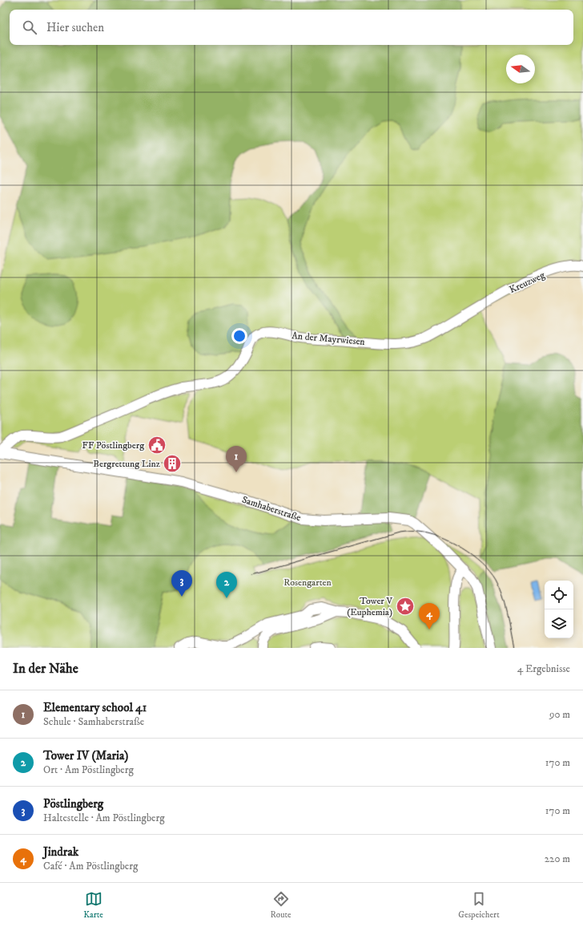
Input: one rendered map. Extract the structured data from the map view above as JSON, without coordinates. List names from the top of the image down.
{
  "streets": {
    "street": ["Kreuzweg", "An der Mayrwiesen", "Samhaberstraße"]
  },
  "crossings": [
    ["Kreuzweg", "An der Mayrwiesen"],
    ["An der Mayrwiesen", "Samhaberstraße"]
  ],
  "parks": ["Rosengarten"],
  "places": {
    "public building": ["FF Pöstlingberg"],
    "building": ["Bergrettung Linz"],
    "place": ["Tower V (Euphemia)"]
  },
  "north": "left",
  "page": {
    "search": "Hier suchen",
    "pins": [
      "1",
      "3",
      "2",
      "4"
    ],
    "heading": ["In der Nähe", "4 Ergebnisse"],
    "list": [
      {
        "mark": "1",
        "name": "Elementary school 41",
        "note": "Schule · Samhaberstraße",
        "value": "90 m"
      },
      {
        "mark": "2",
        "name": "Tower IV (Maria)",
        "note": "Ort · Am Pöstlingberg",
        "value": "170 m"
      },
      {
        "mark": "3",
        "name": "Pöstlingberg",
        "note": "Haltestelle · Am Pöstlingberg",
        "value": "170 m"
      },
      {
        "mark": "4",
        "name": "Jindrak",
        "note": "Café · Am Pöstlingberg",
        "value": "220 m"
      }
    ],
    "nav": ["Karte", "Route", "Gespeichert"]
  }
}
